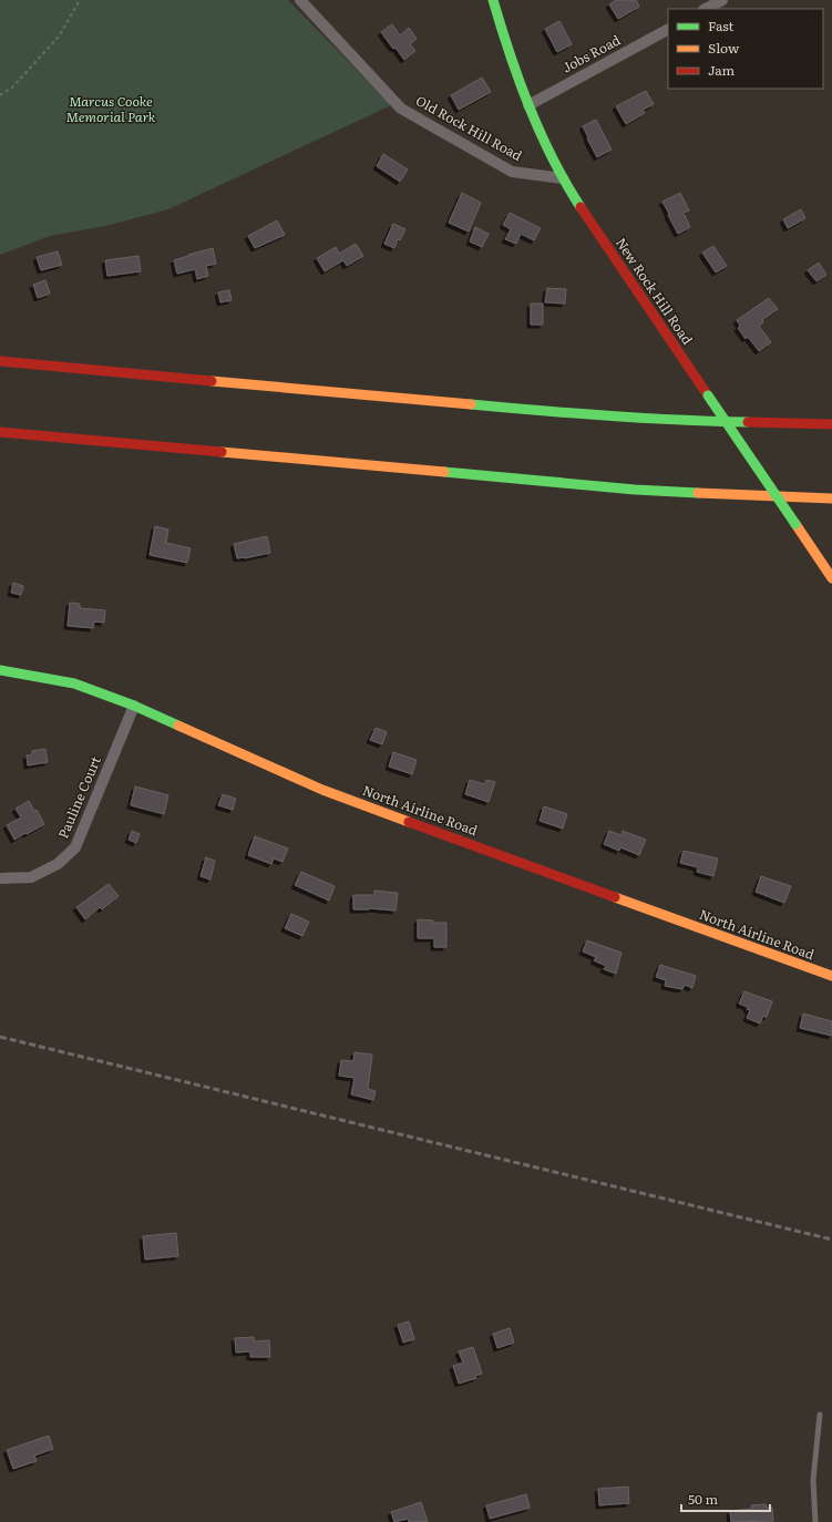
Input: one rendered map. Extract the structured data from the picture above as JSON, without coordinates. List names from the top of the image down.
{
  "streets": {
    "main road": ["New Rock Hill Road", "North Airline Road"],
    "street": ["Jobs Road", "Old Rock Hill Road", "Pauline Court"]
  },
  "crossings": [
    ["Jobs Road", "New Rock Hill Road"],
    ["Old Rock Hill Road", "New Rock Hill Road"],
    ["Pauline Court", "North Airline Road"]
  ],
  "parks": ["Marcus Cooke Memorial Park"],
  "legend": ["Fast", "Slow", "Jam"],
  "scale_bar": "50 m"
}
